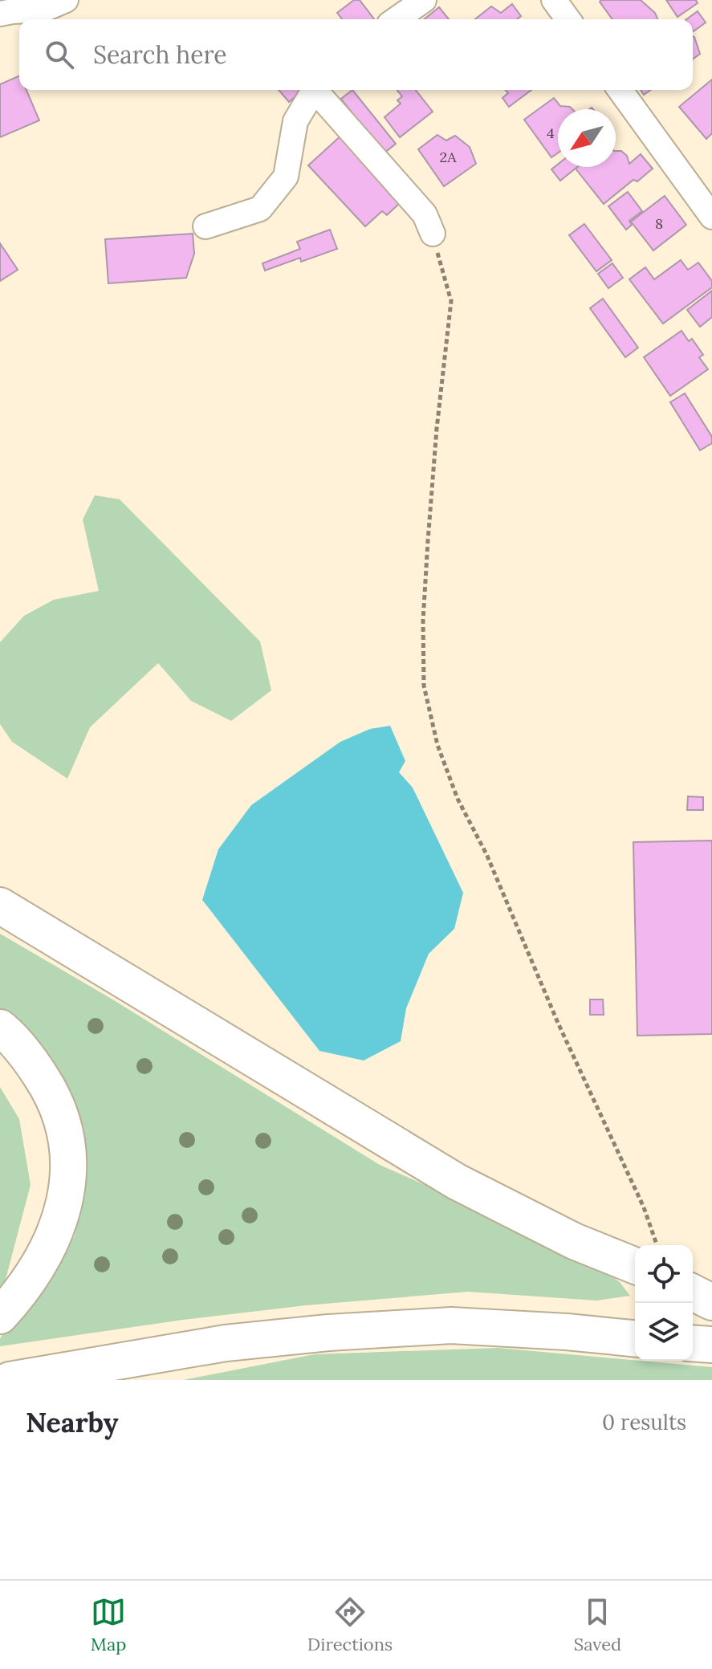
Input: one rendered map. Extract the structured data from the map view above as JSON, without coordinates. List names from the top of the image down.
{
  "house_numbers": ["4", "2А", "8"],
  "north": "bottom left",
  "page": {
    "search": "Search here",
    "heading": ["Nearby", "0 results"],
    "nav": ["Map", "Directions", "Saved"]
  }
}
